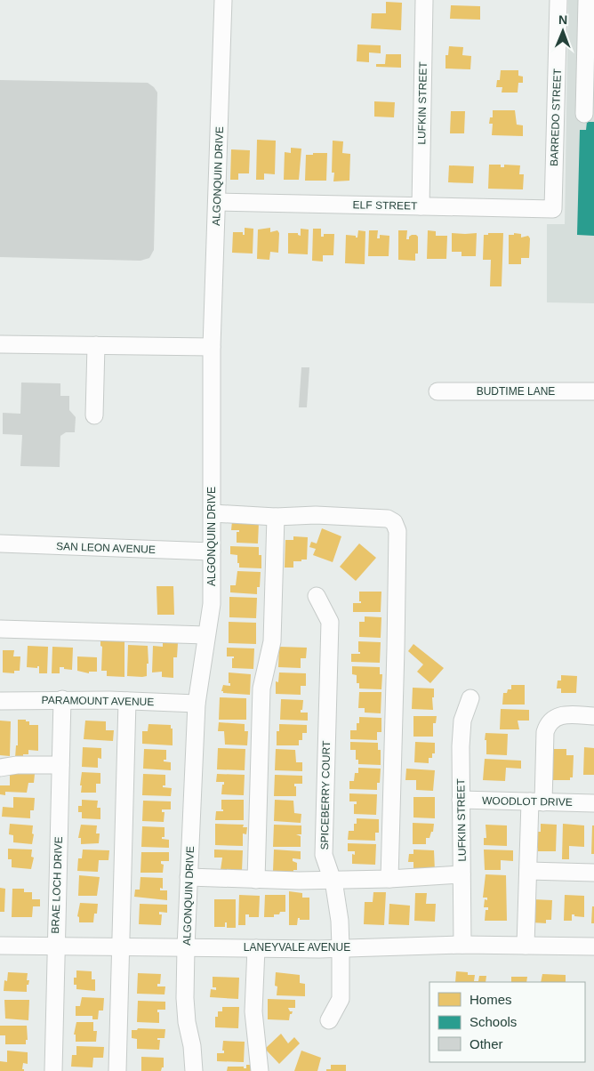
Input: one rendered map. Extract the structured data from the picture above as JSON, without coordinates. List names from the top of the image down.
{
  "streets": {
    "street": [
      "LUFKIN STREET",
      "BARREDO STREET",
      "ALGONQUIN DRIVE",
      "ELF STREET",
      "BUDTIME LANE",
      "SAN LEON AVENUE",
      "PARAMOUNT AVENUE",
      "SPICEBERRY COURT",
      "WOODLOT DRIVE",
      "BRAE LOCH DRIVE",
      "LANEYVALE AVENUE"
    ]
  },
  "crossings": [
    ["LUFKIN STREET", "ELF STREET"],
    ["LUFKIN STREET", "WOODLOT DRIVE"],
    ["LUFKIN STREET", "LANEYVALE AVENUE"],
    ["BARREDO STREET", "ELF STREET"],
    ["ALGONQUIN DRIVE", "ELF STREET"],
    ["ALGONQUIN DRIVE", "SAN LEON AVENUE"],
    ["ALGONQUIN DRIVE", "PARAMOUNT AVENUE"],
    ["ALGONQUIN DRIVE", "LANEYVALE AVENUE"],
    ["PARAMOUNT AVENUE", "BRAE LOCH DRIVE"],
    ["SPICEBERRY COURT", "LANEYVALE AVENUE"],
    ["BRAE LOCH DRIVE", "LANEYVALE AVENUE"]
  ],
  "legend": ["Homes", "Schools", "Other"],
  "north": "top"
}
